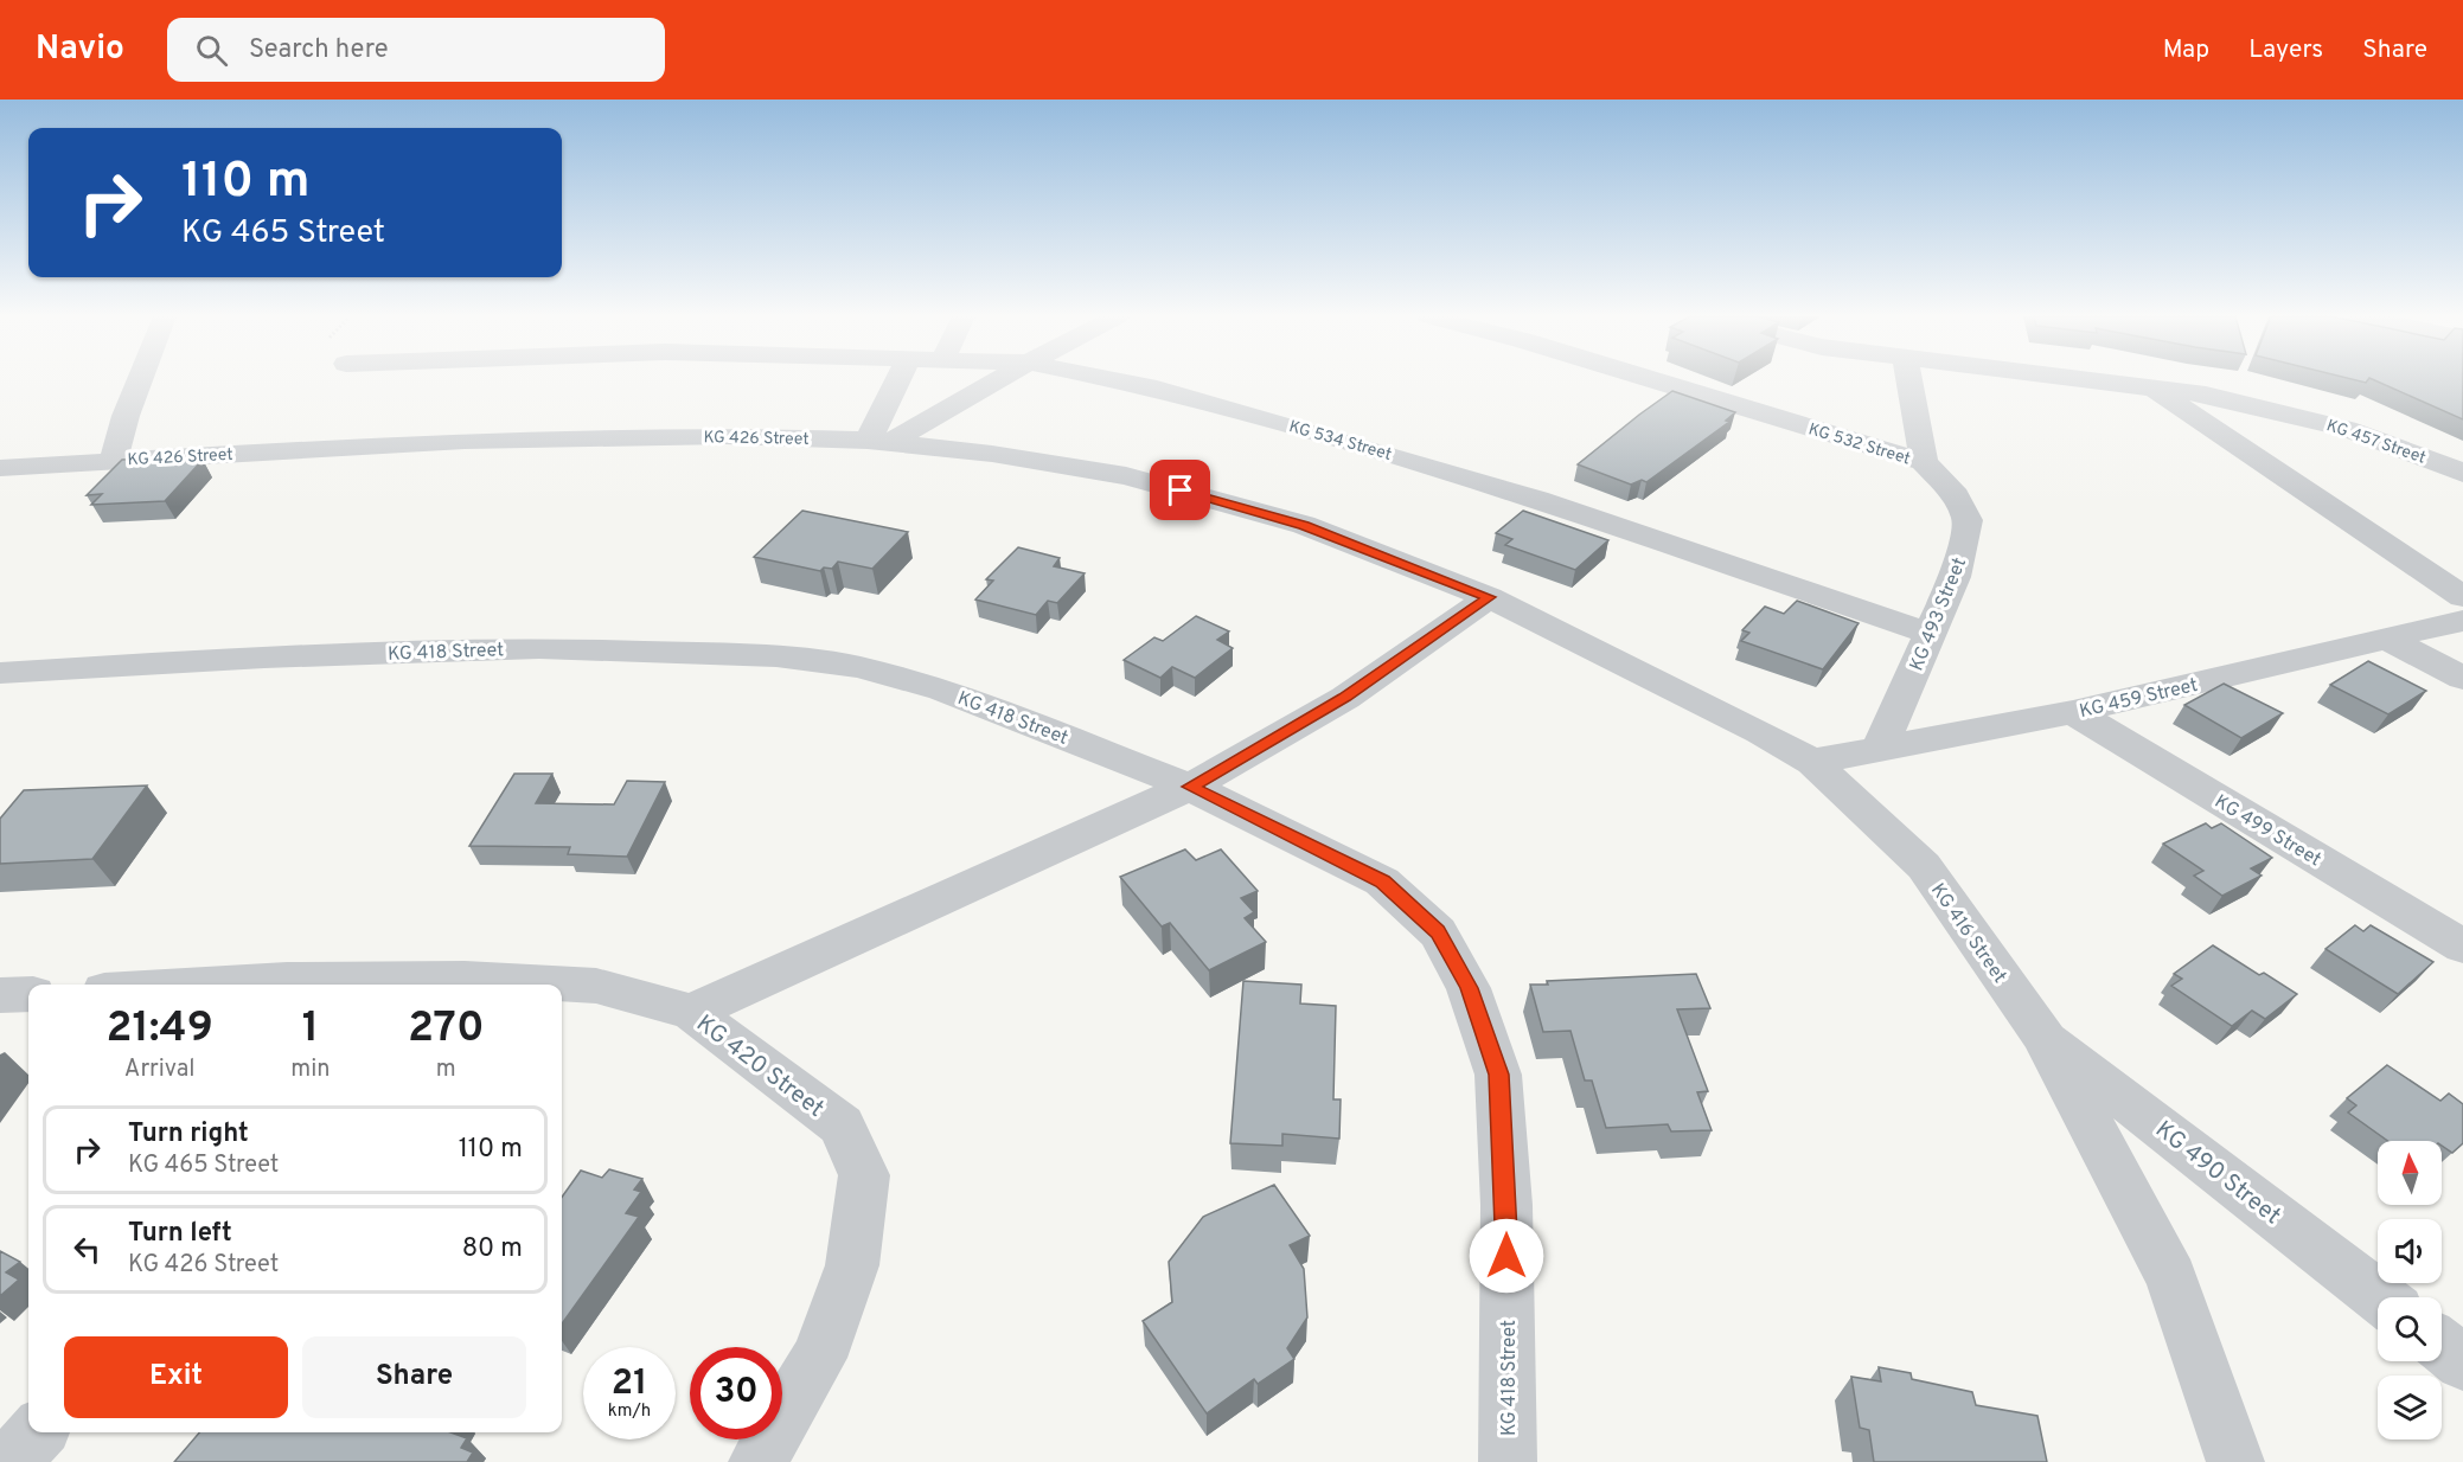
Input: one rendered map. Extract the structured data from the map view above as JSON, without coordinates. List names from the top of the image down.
{
  "streets": {
    "street": [
      "KG 426 Street",
      "KG 534 Street",
      "KG 457 Street",
      "KG 532 Street",
      "KG 493 Street",
      "KG 418 Street",
      "KG 459 Street",
      "KG 499 Street",
      "KG 416 Street",
      "KG 420 Street",
      "KG 490 Street"
    ]
  },
  "crossings": [
    ["KG 426 Street", "KG 416 Street"],
    ["KG 534 Street", "KG 493 Street"],
    ["KG 532 Street", "KG 493 Street"],
    ["KG 493 Street", "KG 459 Street"],
    ["KG 459 Street", "KG 499 Street"],
    ["KG 459 Street", "KG 416 Street"],
    ["KG 416 Street", "KG 490 Street"]
  ],
  "north": "top",
  "page": {
    "header": "Navio",
    "search": "Search here",
    "nav": ["Map", "Layers", "Share"],
    "turn": ["110 m", "KG 465 Street"],
    "eta": [
      "21:49",
      "Arrival",
      "1",
      "min",
      "270",
      "m"
    ],
    "list": [
      {
        "name": "Turn right",
        "note": "KG 465 Street",
        "value": "110 m"
      },
      {
        "name": "Turn left",
        "note": "KG 426 Street",
        "value": "80 m"
      }
    ],
    "buttons": ["Exit", "Share"],
    "speed": "21 km/h",
    "limit": "30"
  }
}
